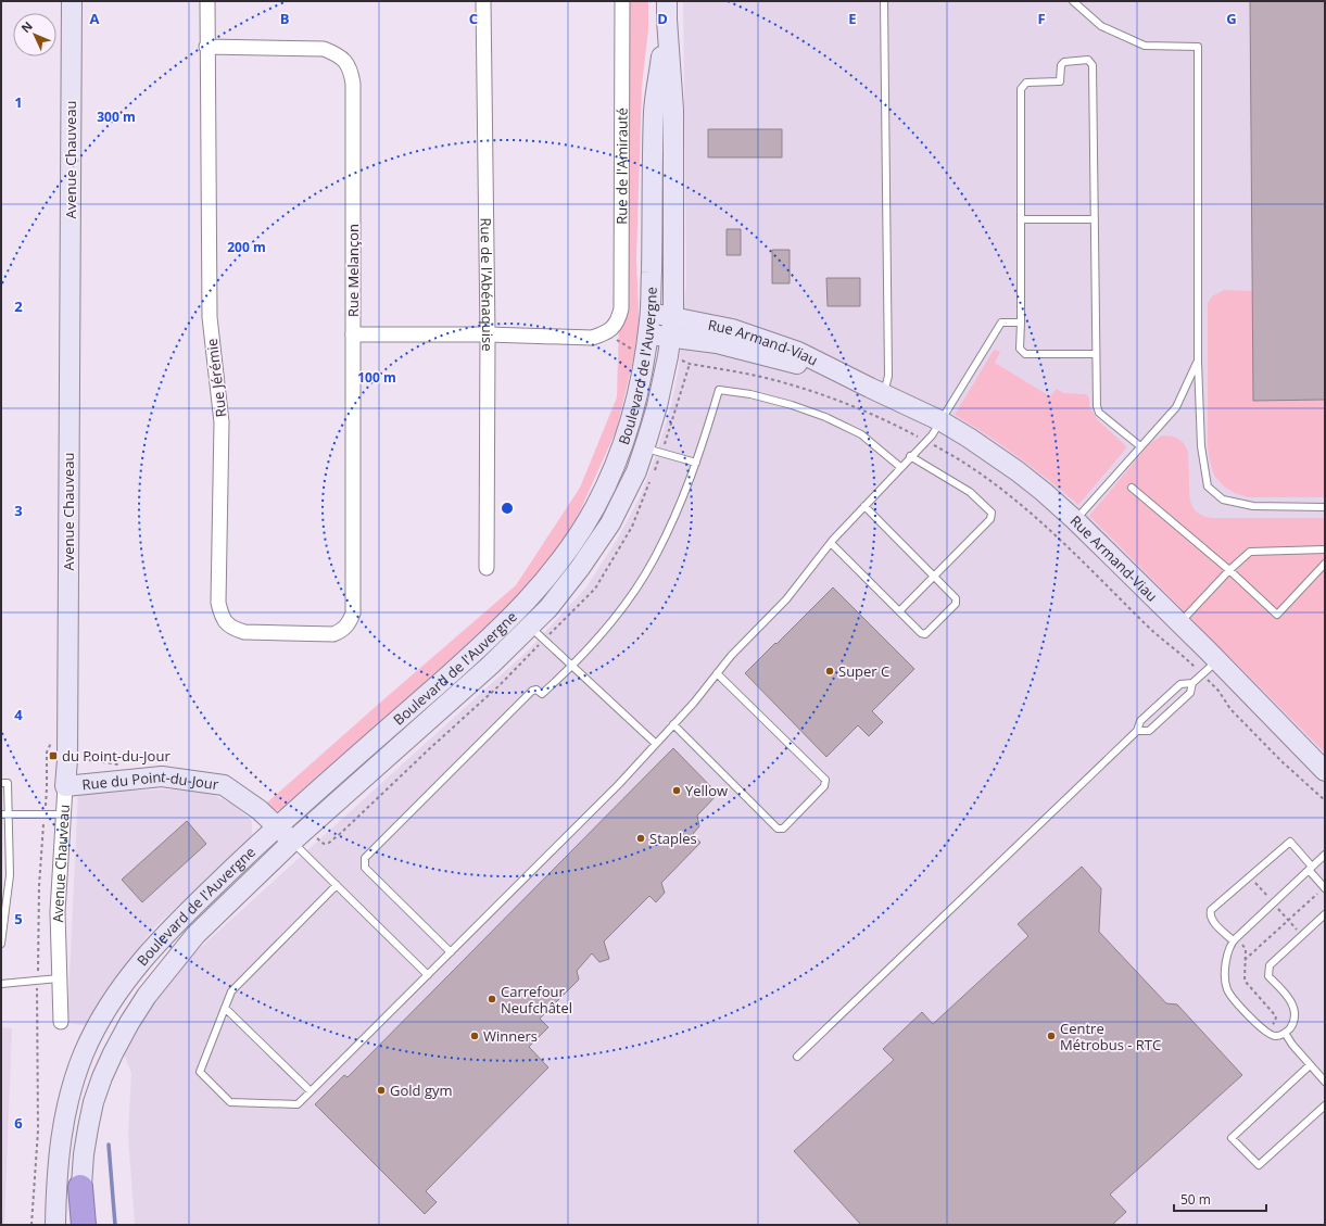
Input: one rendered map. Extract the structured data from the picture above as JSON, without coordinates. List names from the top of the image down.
{
  "streets": {
    "main road": [
      "Avenue Chauveau",
      "Rue Armand-Viau",
      "Boulevard de l'Auvergne",
      "Rue du Point-du-Jour"
    ],
    "street": [
      "Rue de l'Amirauté",
      "Rue Melançon",
      "Rue de l'Abénaquise",
      "Rue Jérémie"
    ]
  },
  "crossings": [
    ["Avenue Chauveau", "Rue du Point-du-Jour"],
    ["Rue Melançon", "Rue Jérémie"],
    ["Rue Armand-Viau", "Boulevard de l'Auvergne"],
    ["Boulevard de l'Auvergne", "Rue du Point-du-Jour"]
  ],
  "places": {
    "other": [
      "Super C",
      "Yellow",
      "Staples",
      "Carrefour Neufchâtel",
      "Winners",
      "Centre Métrobus - RTC",
      "Gold gym"
    ],
    "transit": ["du Point-du-Jour"]
  },
  "scale_bar": "50 m",
  "north": "top left",
  "grid": {
    "columns": [
      "A",
      "B",
      "C",
      "D",
      "E",
      "F",
      "G"
    ],
    "rows": [
      "1",
      "2",
      "3",
      "4",
      "5",
      "6"
    ]
  },
  "rings": ["300 m", "200 m", "100 m"]
}
